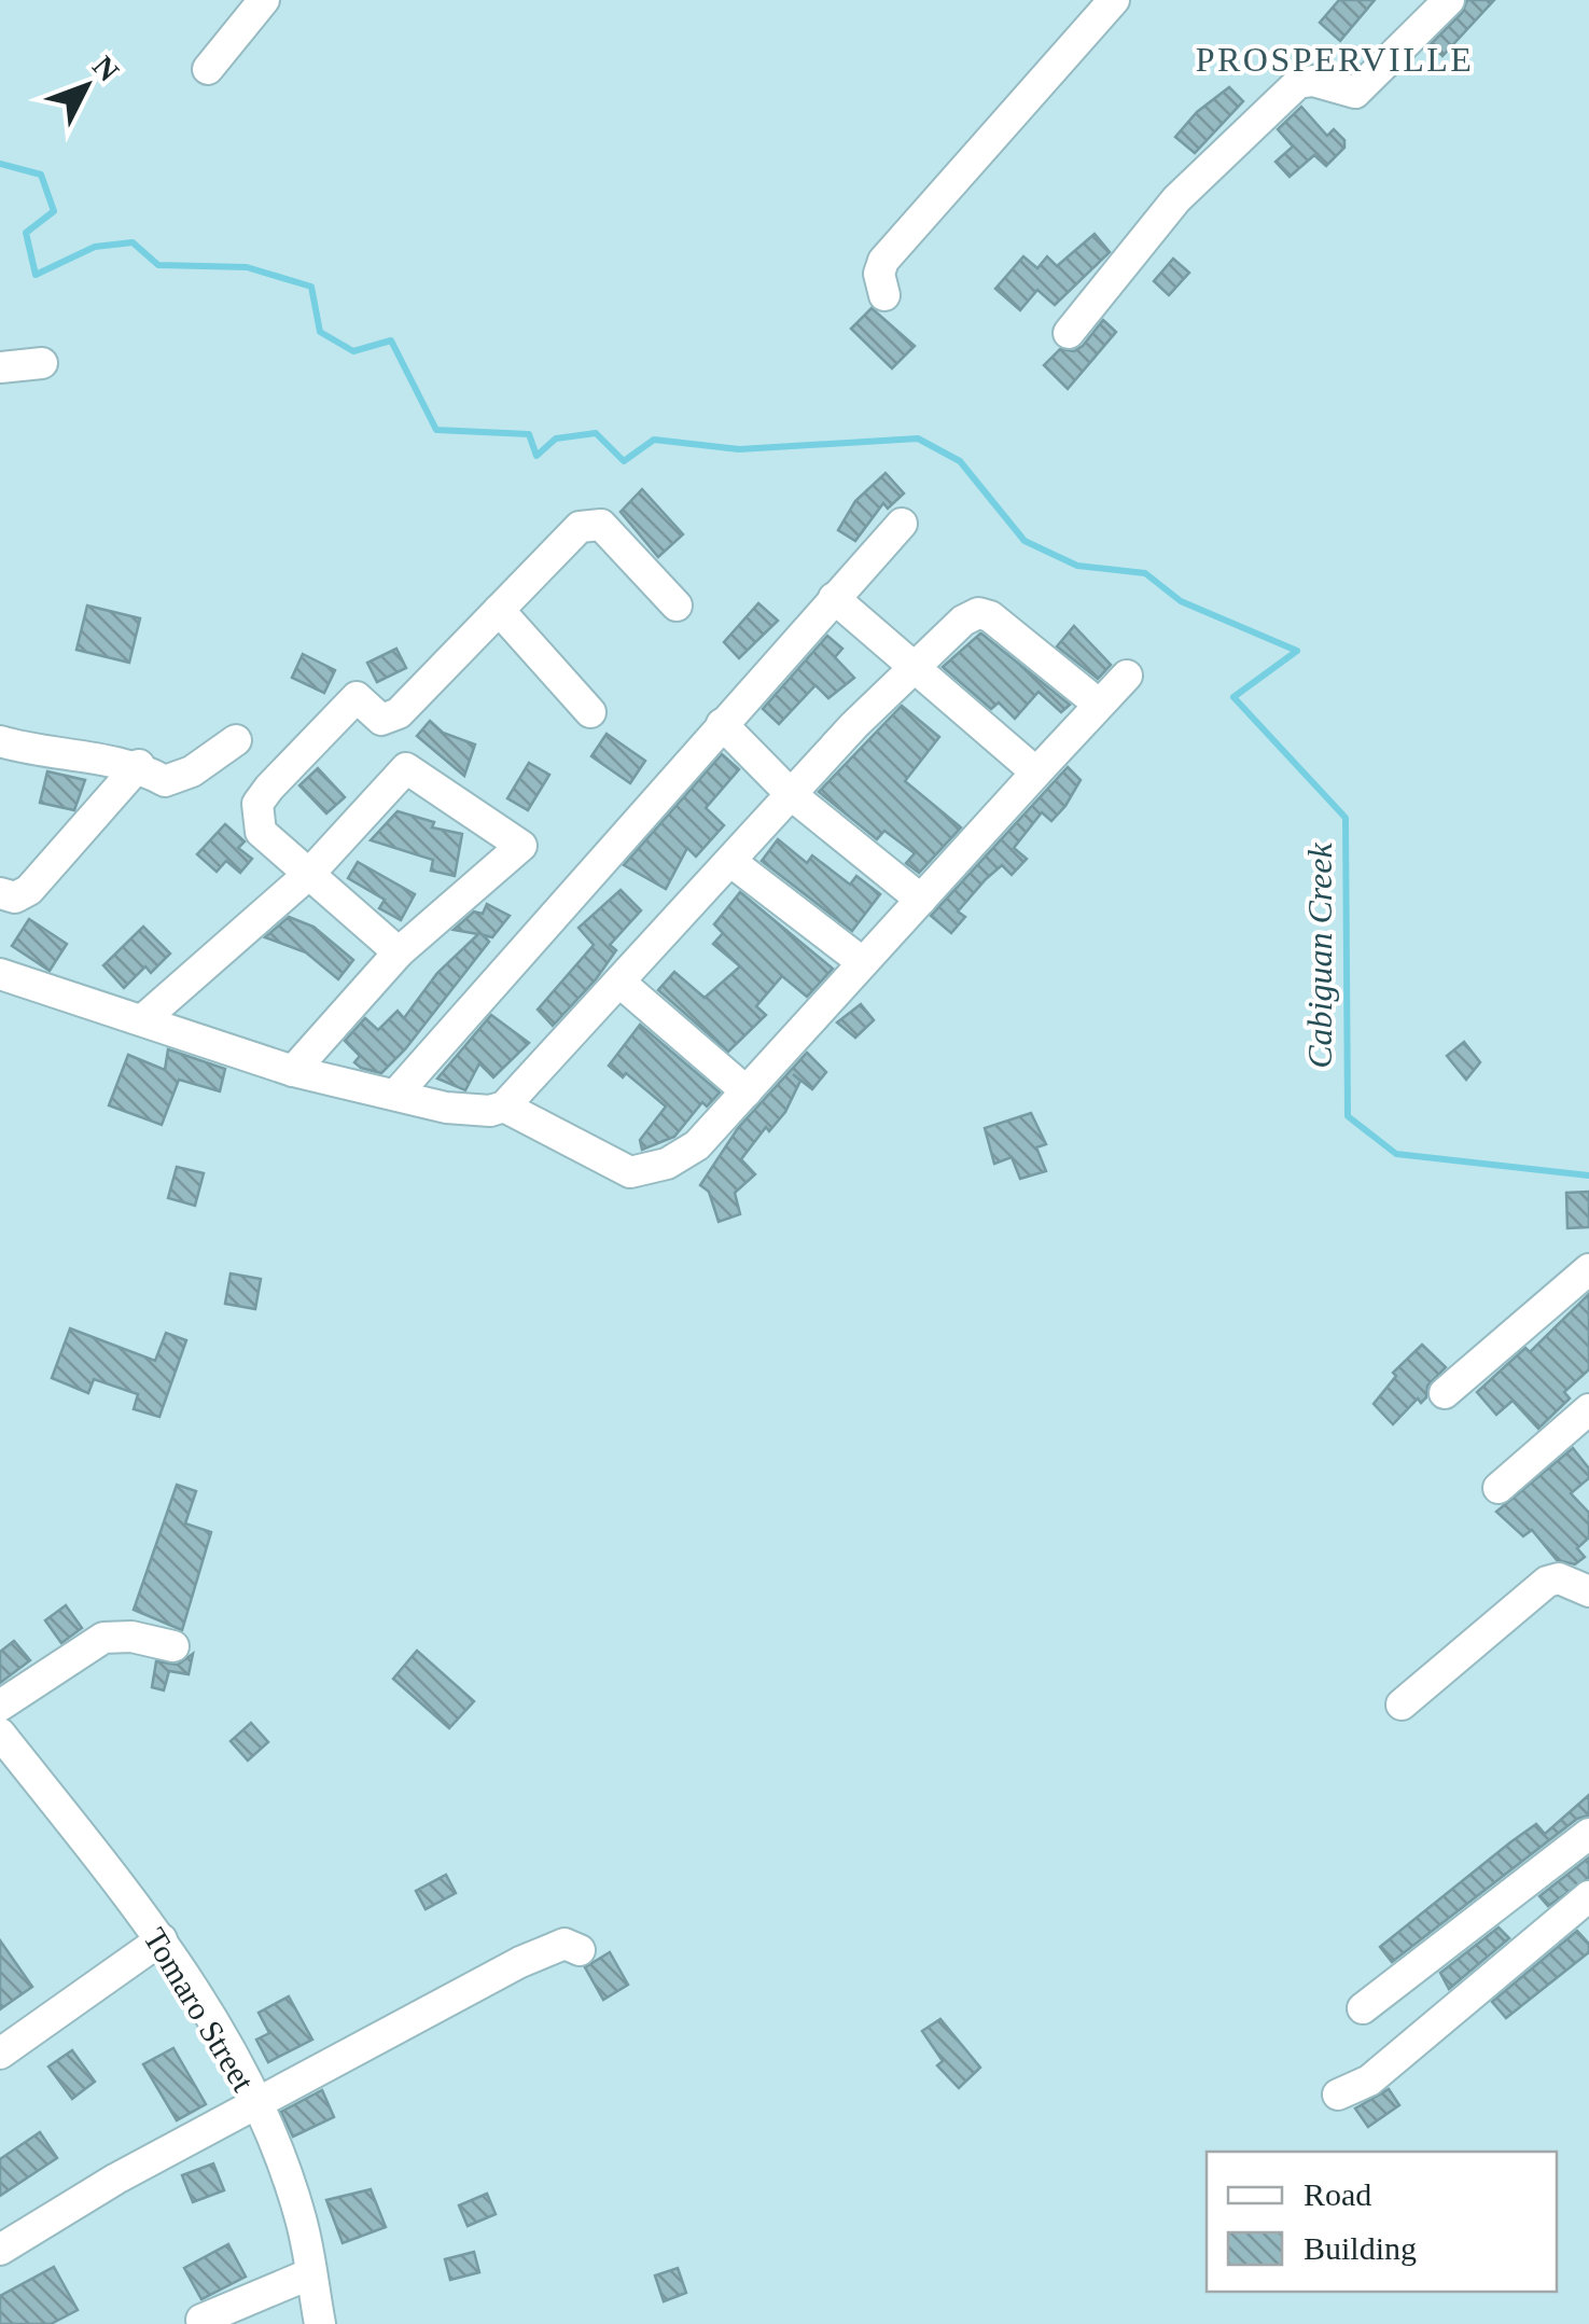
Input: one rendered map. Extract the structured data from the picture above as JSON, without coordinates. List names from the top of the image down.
{
  "streets": {
    "street": ["Tomaro Street"]
  },
  "districts": ["PROSPERVILLE"],
  "water": ["Cabiguan Creek"],
  "legend": ["Road", "Building"],
  "north": "top right"
}
